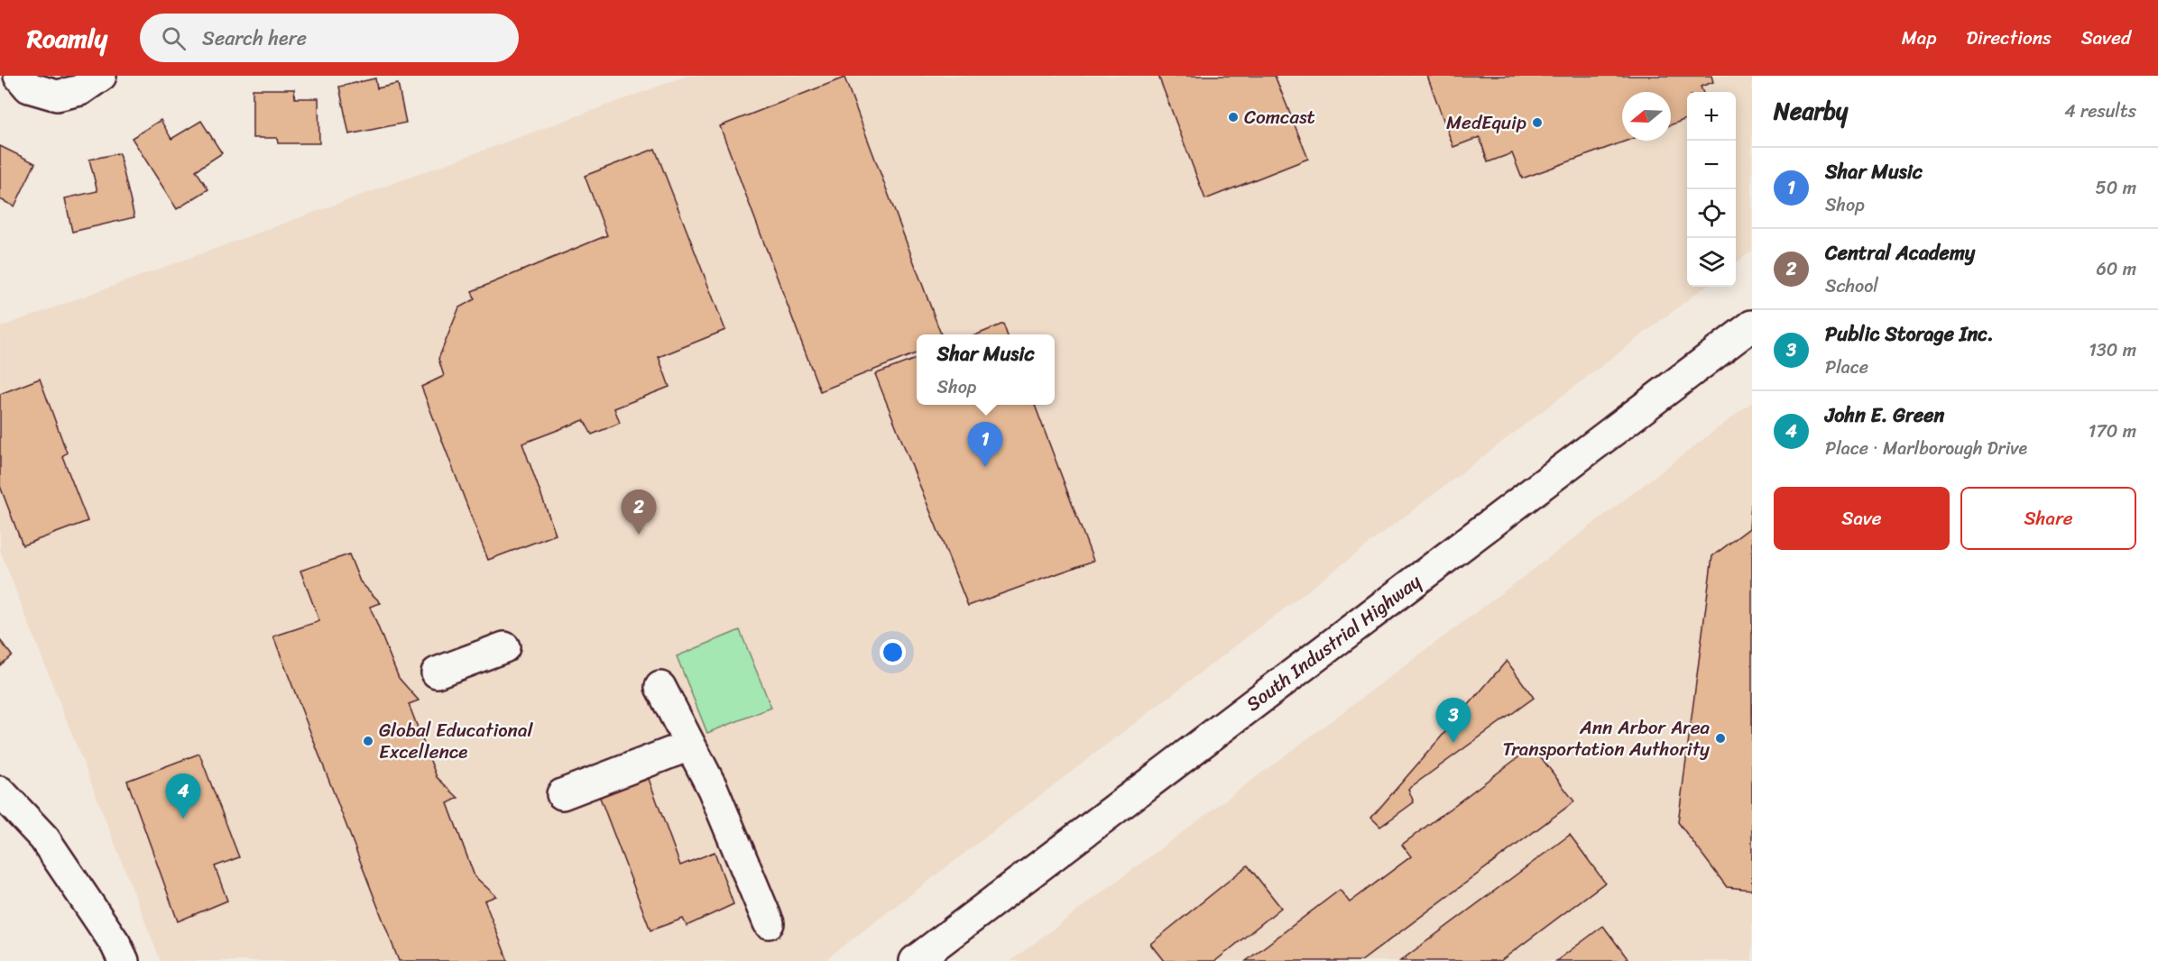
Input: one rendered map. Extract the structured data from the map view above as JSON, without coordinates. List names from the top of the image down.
{
  "streets": {
    "street": ["South Industrial Highway"]
  },
  "places": [
    "Comcast",
    "MedEquip",
    "Ann Arbor Area Transportation Authority",
    "Global Educational Excellence"
  ],
  "north": "left",
  "page": {
    "header": "Roamly",
    "search": "Search here",
    "nav": ["Map", "Directions", "Saved"],
    "heading": ["Nearby", "4 results"],
    "map_buttons": ["+", "−"],
    "list": [
      {
        "mark": "1",
        "name": "Shar Music",
        "note": "Shop",
        "value": "50 m"
      },
      {
        "mark": "2",
        "name": "Central Academy",
        "note": "School",
        "value": "60 m"
      },
      {
        "mark": "3",
        "name": "Public Storage Inc.",
        "note": "Place",
        "value": "130 m"
      },
      {
        "mark": "4",
        "name": "John E. Green",
        "note": "Place · Marlborough Drive",
        "value": "170 m"
      }
    ],
    "popup": ["Shar Music", "Shop"],
    "pins": [
      "1",
      "2",
      "3",
      "4"
    ],
    "buttons": ["Save", "Share"]
  }
}
